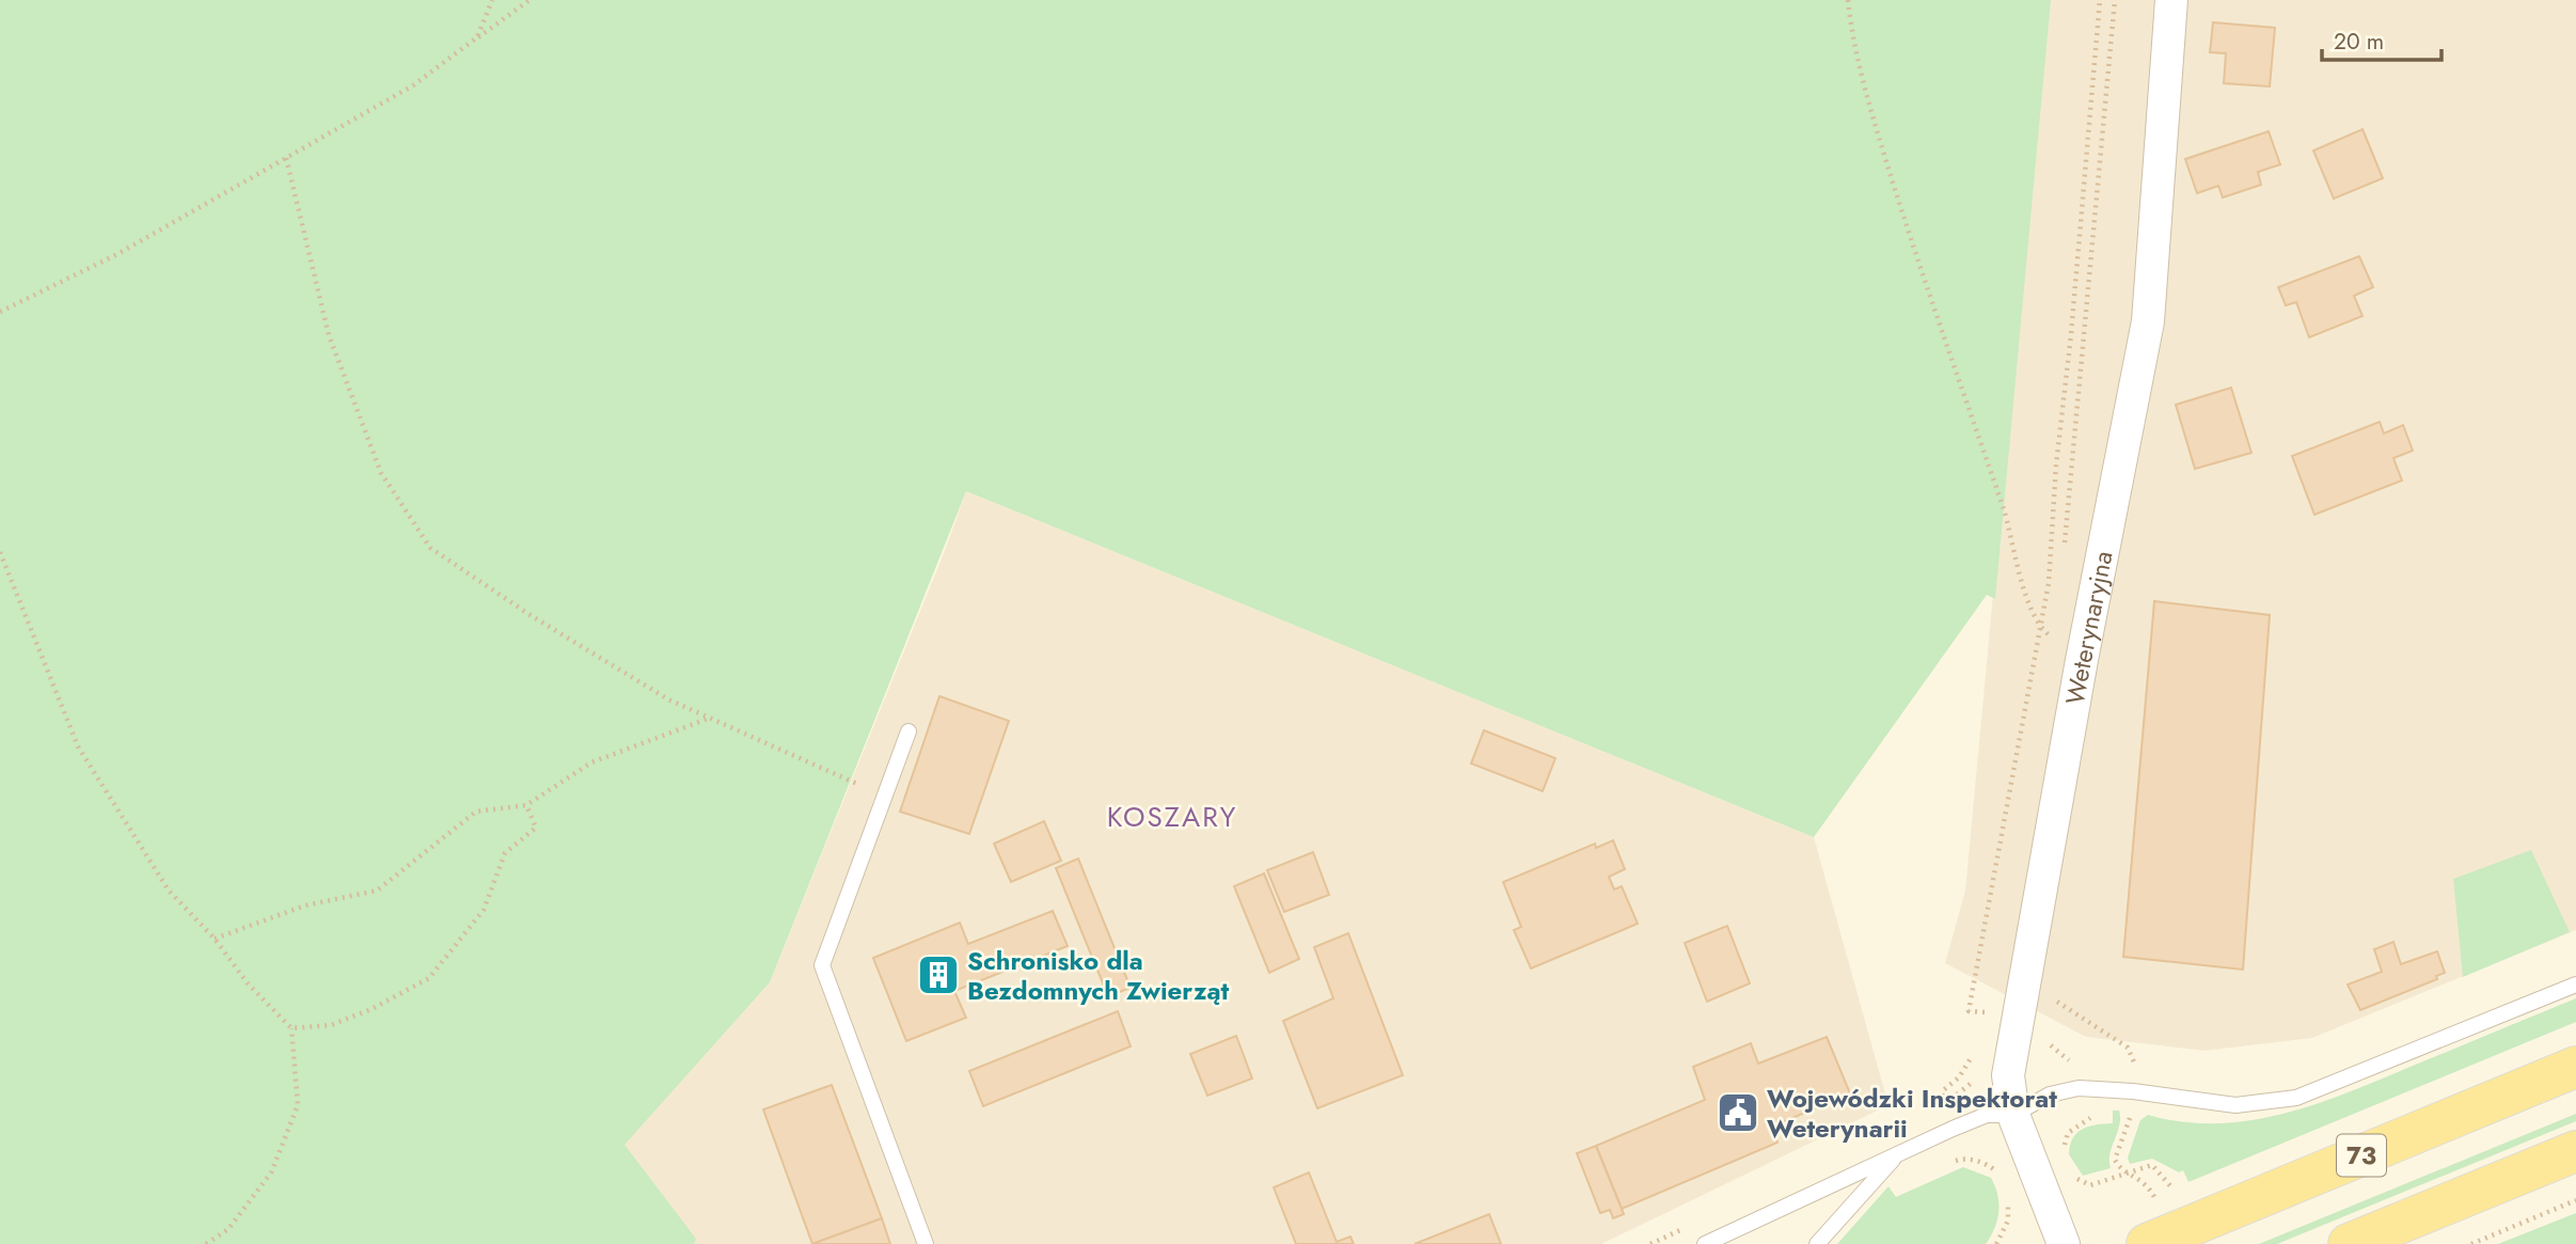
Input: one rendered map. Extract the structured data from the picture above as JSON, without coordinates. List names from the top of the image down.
{
  "streets": {
    "main road": ["73"],
    "street": ["Weterynaryjna"]
  },
  "districts": ["KOSZARY"],
  "places": {
    "building": ["Schronisko dla Bezdomnych Zwierząt"],
    "public building": ["Wojewódzki Inspektorat Weterynarii"]
  },
  "scale_bar": "20 m"
}
